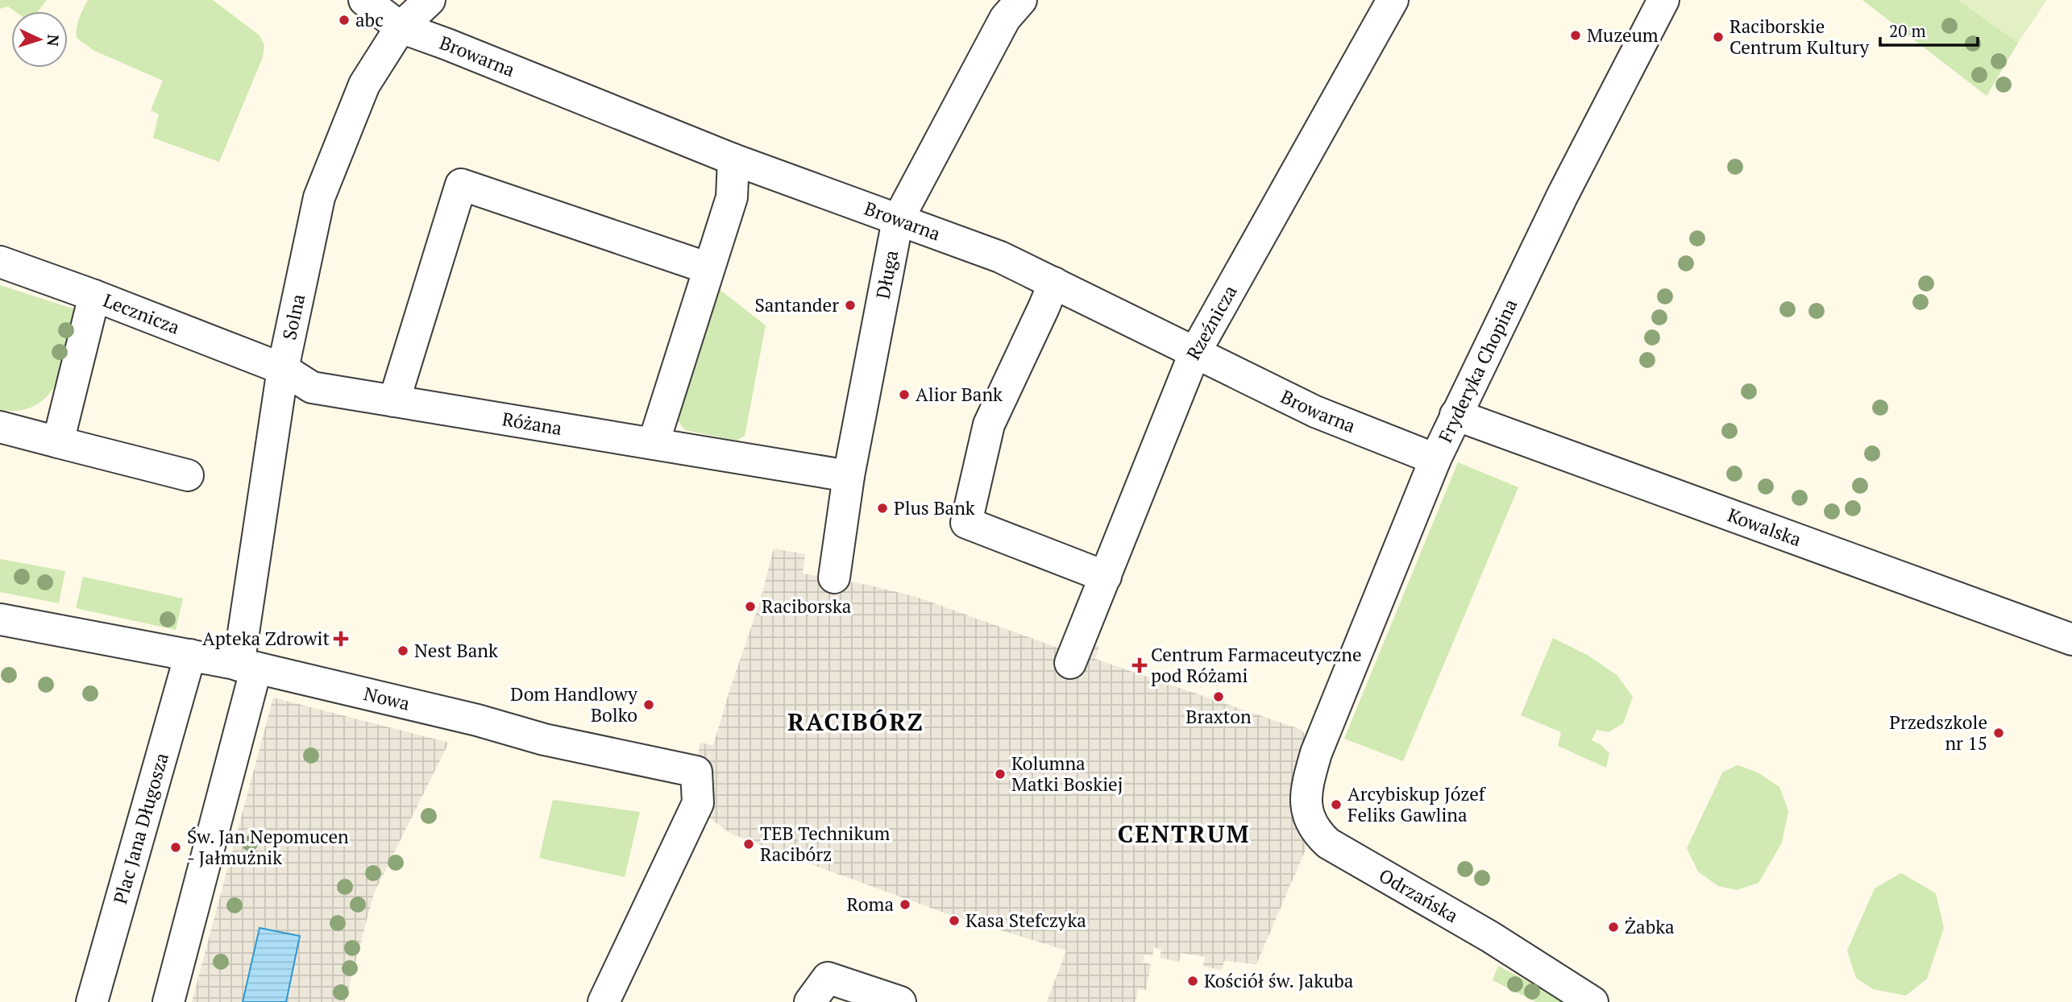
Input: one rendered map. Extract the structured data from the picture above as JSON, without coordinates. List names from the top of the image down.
{
  "streets": {
    "street": [
      "Browarna",
      "Długa",
      "Lecznicza",
      "Solna",
      "Rzeźnicza",
      "Fryderyka Chopina",
      "Różana",
      "Kowalska",
      "Nowa",
      "Plac Jana Długosza",
      "Odrzańska"
    ]
  },
  "crossings": [
    ["Browarna", "Długa"],
    ["Browarna", "Solna"],
    ["Browarna", "Rzeźnicza"],
    ["Browarna", "Fryderyka Chopina"],
    ["Długa", "Różana"],
    ["Lecznicza", "Solna"],
    ["Lecznicza", "Różana"],
    ["Solna", "Różana"],
    ["Solna", "Nowa"],
    ["Fryderyka Chopina", "Kowalska"],
    ["Fryderyka Chopina", "Odrzańska"],
    ["Nowa", "Plac Jana Długosza"]
  ],
  "districts": ["RACIBÓRZ", "CENTRUM"],
  "places": {
    "other": [
      "abc",
      "Muzeum",
      "Raciborskie Centrum Kultury",
      "Santander",
      "Alior Bank",
      "Plus Bank",
      "Raciborska",
      "Nest Bank",
      "Braxton",
      "Dom Handlowy Bolko",
      "Przedszkole nr 15",
      "Kolumna Matki Boskiej",
      "Arcybiskup Józef Feliks Gawlina",
      "TEB Technikum Racibórz",
      "Św. Jan Nepomucen - Jałmużnik",
      "Roma",
      "Kasa Stefczyka",
      "Żabka",
      "Kościół św. Jakuba"
    ],
    "health": ["Apteka Zdrowit", "Centrum Farmaceutyczne pod Różami"]
  },
  "scale_bar": "20 m",
  "north": "right"
}
